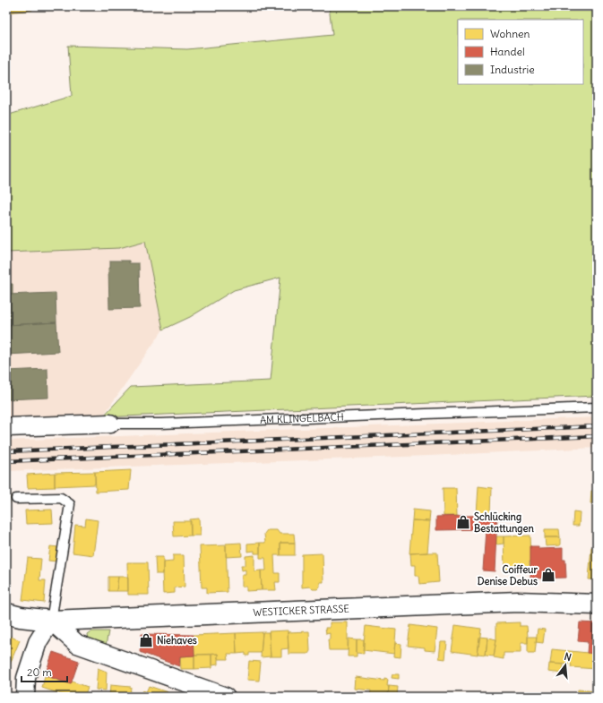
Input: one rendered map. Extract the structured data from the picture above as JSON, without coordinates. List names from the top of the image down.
{
  "streets": {
    "main road": ["WESTICKER STRASSE"],
    "street": ["AM KLINGELBACH"]
  },
  "places": {
    "shop": ["Schlücking Bestattungen", "Coiffeur Denise Debus", "Niehaves"]
  },
  "legend": ["Wohnen", "Handel", "Industrie"],
  "scale_bar": "20 m",
  "north": "top"
}
